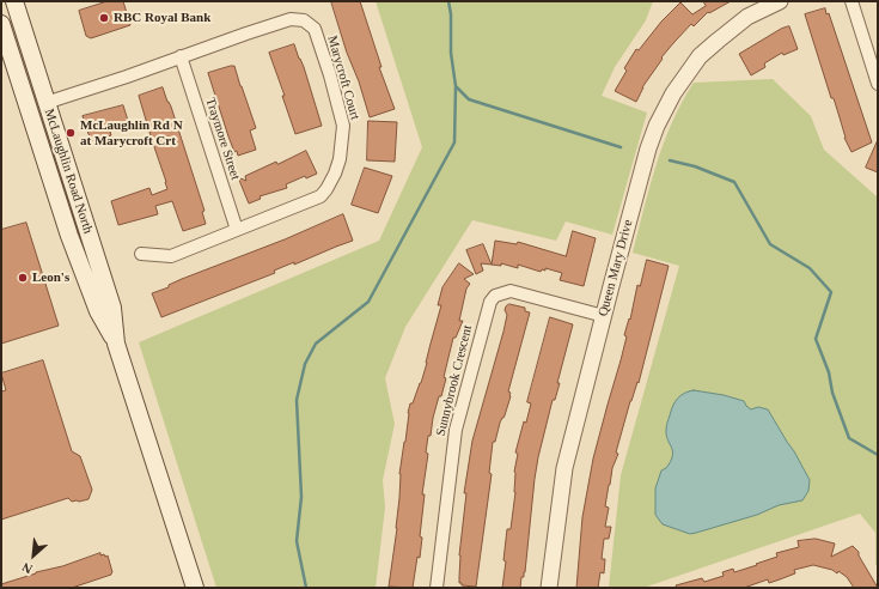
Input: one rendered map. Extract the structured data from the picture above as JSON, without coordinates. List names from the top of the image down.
{
  "streets": {
    "main road": ["McLaughlin Road North"],
    "street": [
      "Marycroft Court",
      "Traymore Street",
      "Queen Mary Drive",
      "Sunnybrook Crescent"
    ]
  },
  "crossings": [
    ["Marycroft Court", "Traymore Street"],
    ["Marycroft Court", "McLaughlin Road North"],
    ["Queen Mary Drive", "Sunnybrook Crescent"]
  ],
  "places": ["RBC Royal Bank", "McLaughlin Rd N at Marycroft Crt", "Leon's"],
  "north": "bottom left"
}
